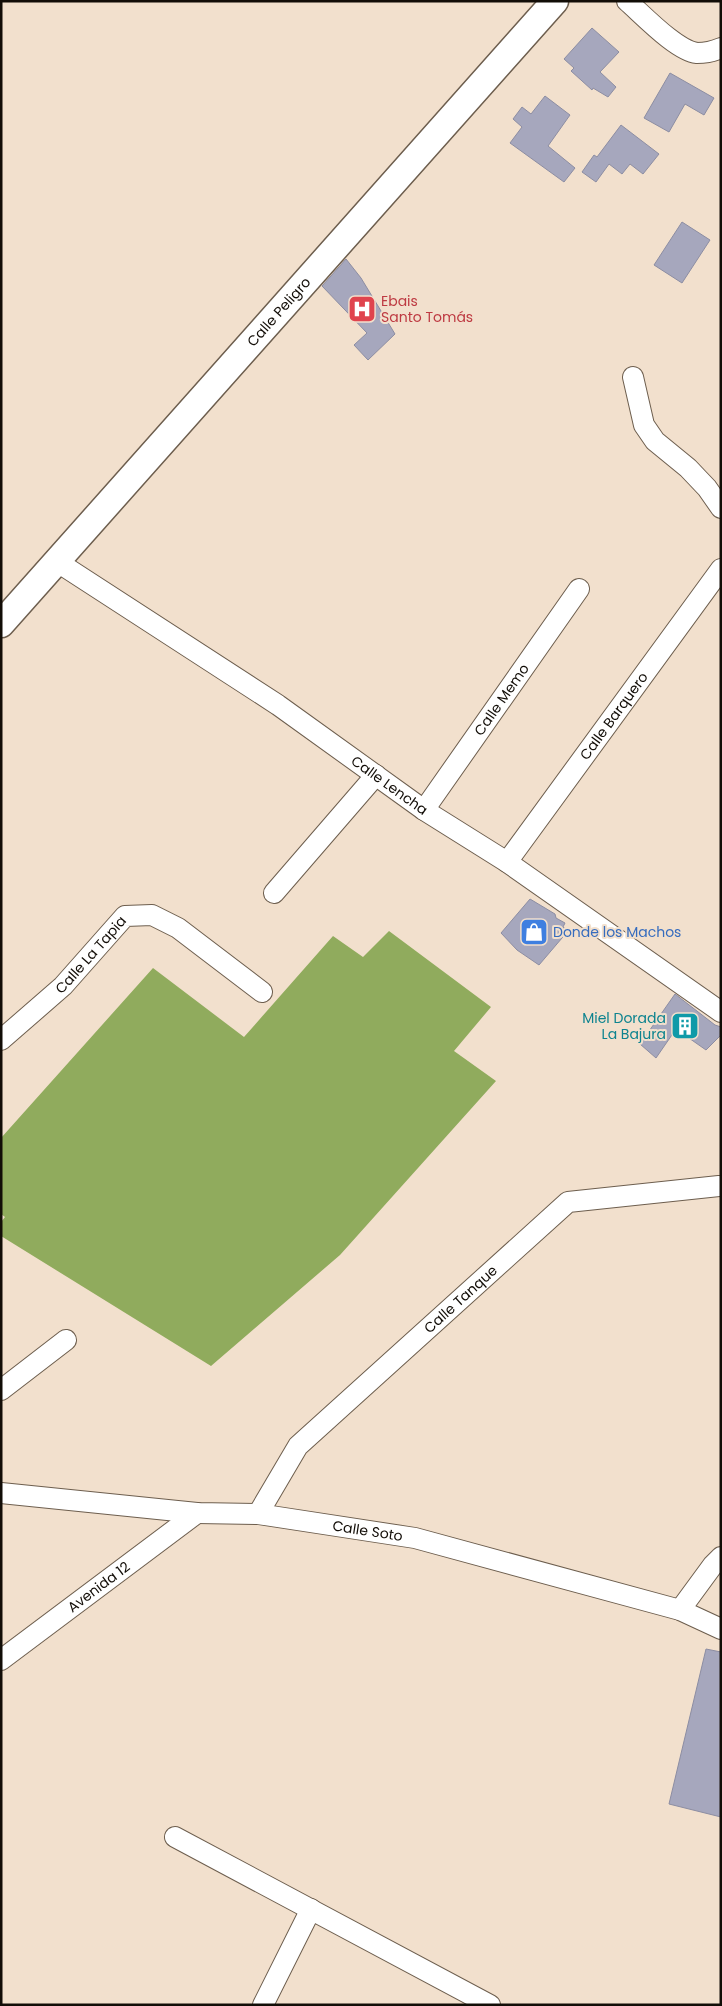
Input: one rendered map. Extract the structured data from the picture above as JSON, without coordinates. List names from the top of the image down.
{
  "streets": {
    "main road": ["Calle Peligro"],
    "street": [
      "Calle Memo",
      "Calle Barquero",
      "Calle Lencha",
      "Calle La Tapia",
      "Calle Tanque",
      "Calle Soto",
      "Avenida 12"
    ]
  },
  "crossings": [
    ["Calle Peligro", "Calle Lencha"],
    ["Calle Memo", "Calle Lencha"],
    ["Calle Barquero", "Calle Lencha"],
    ["Calle Tanque", "Calle Soto"],
    ["Calle Soto", "Avenida 12"]
  ],
  "places": {
    "hospital": ["Ebais Santo Tomás"],
    "shop": ["Donde los Machos"],
    "building": ["Miel Dorada La Bajura"]
  }
}
